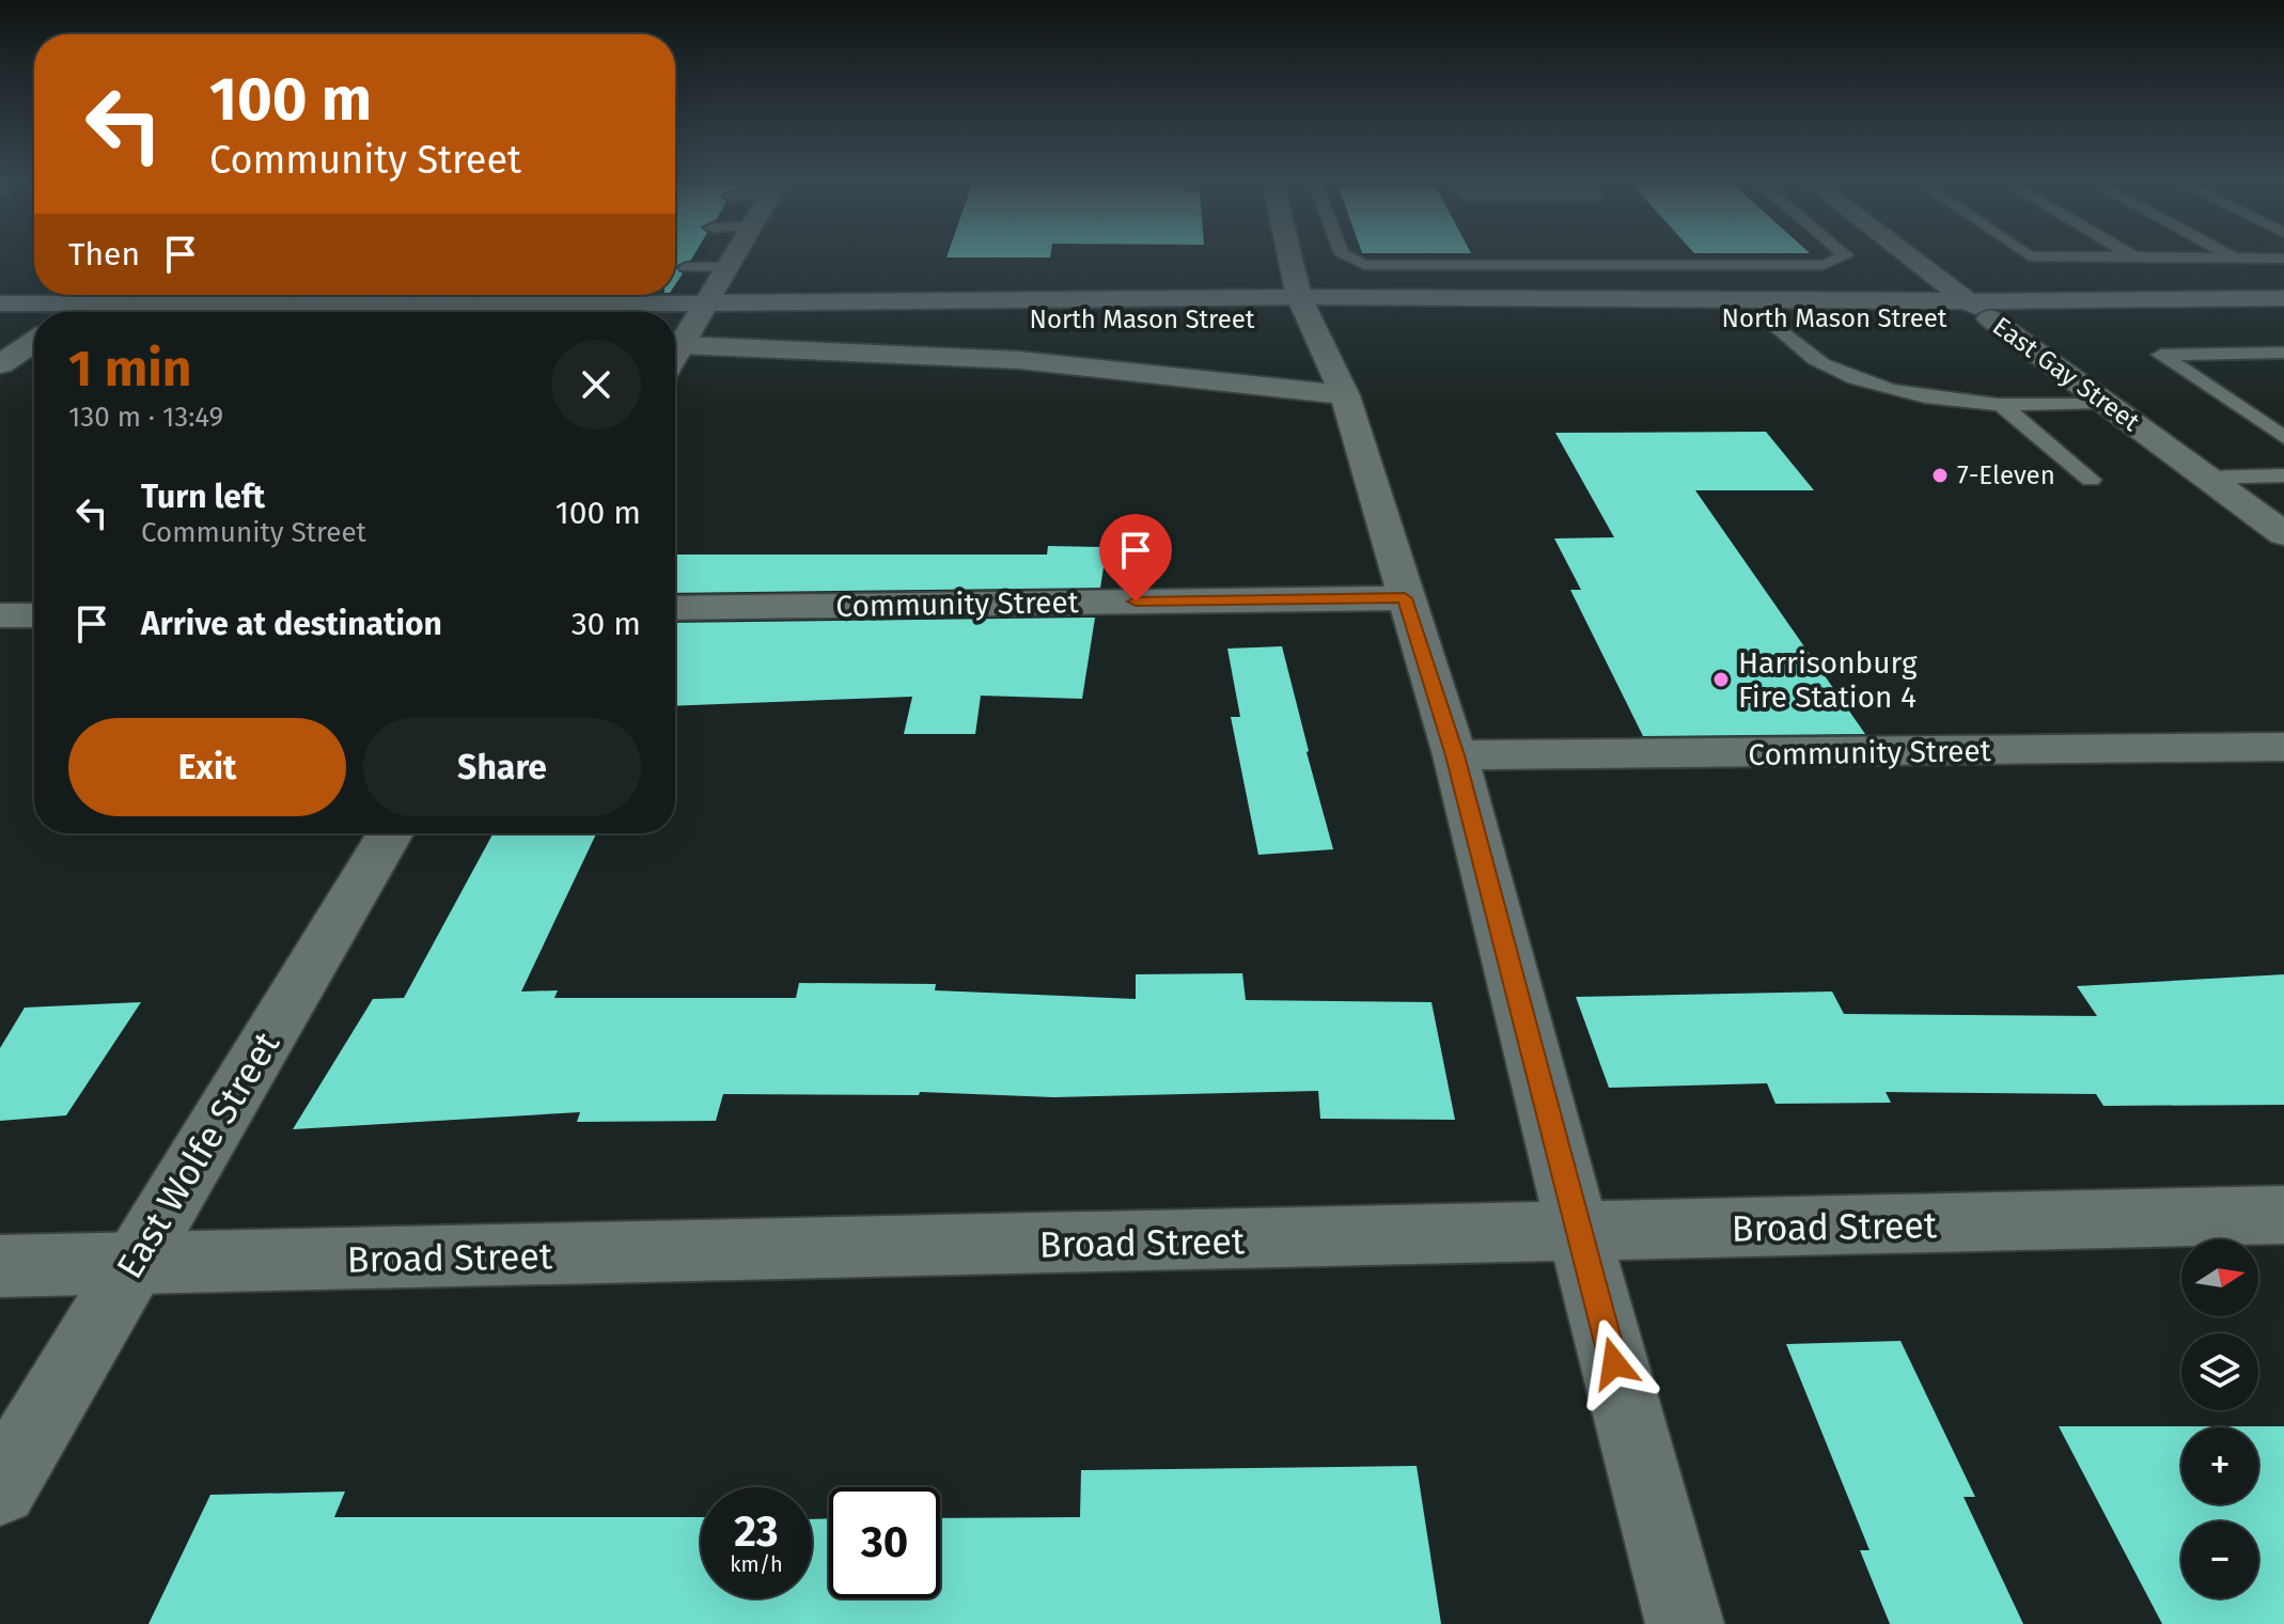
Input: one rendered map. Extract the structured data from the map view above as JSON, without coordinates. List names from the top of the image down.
{
  "streets": {
    "street": [
      "North Mason Street",
      "East Gay Street",
      "Community Street",
      "East Wolfe Street",
      "Broad Street"
    ]
  },
  "crossings": [
    ["North Mason Street", "East Gay Street"],
    ["East Wolfe Street", "Broad Street"]
  ],
  "places": ["7-Eleven", "Harrisonburg Fire Station 4"],
  "north": "right",
  "page": {
    "turn": ["100 m", "Community Street"],
    "then": "Then",
    "heading": ["1 min", "130 m · 13:49"],
    "list": [
      {
        "name": "Turn left",
        "note": "Community Street",
        "value": "100 m"
      },
      {
        "name": "Arrive at destination",
        "value": "30 m"
      }
    ],
    "buttons": ["Exit", "Share"],
    "map_buttons": ["+", "−"],
    "speed": "23 km/h",
    "limit": "30"
  }
}
